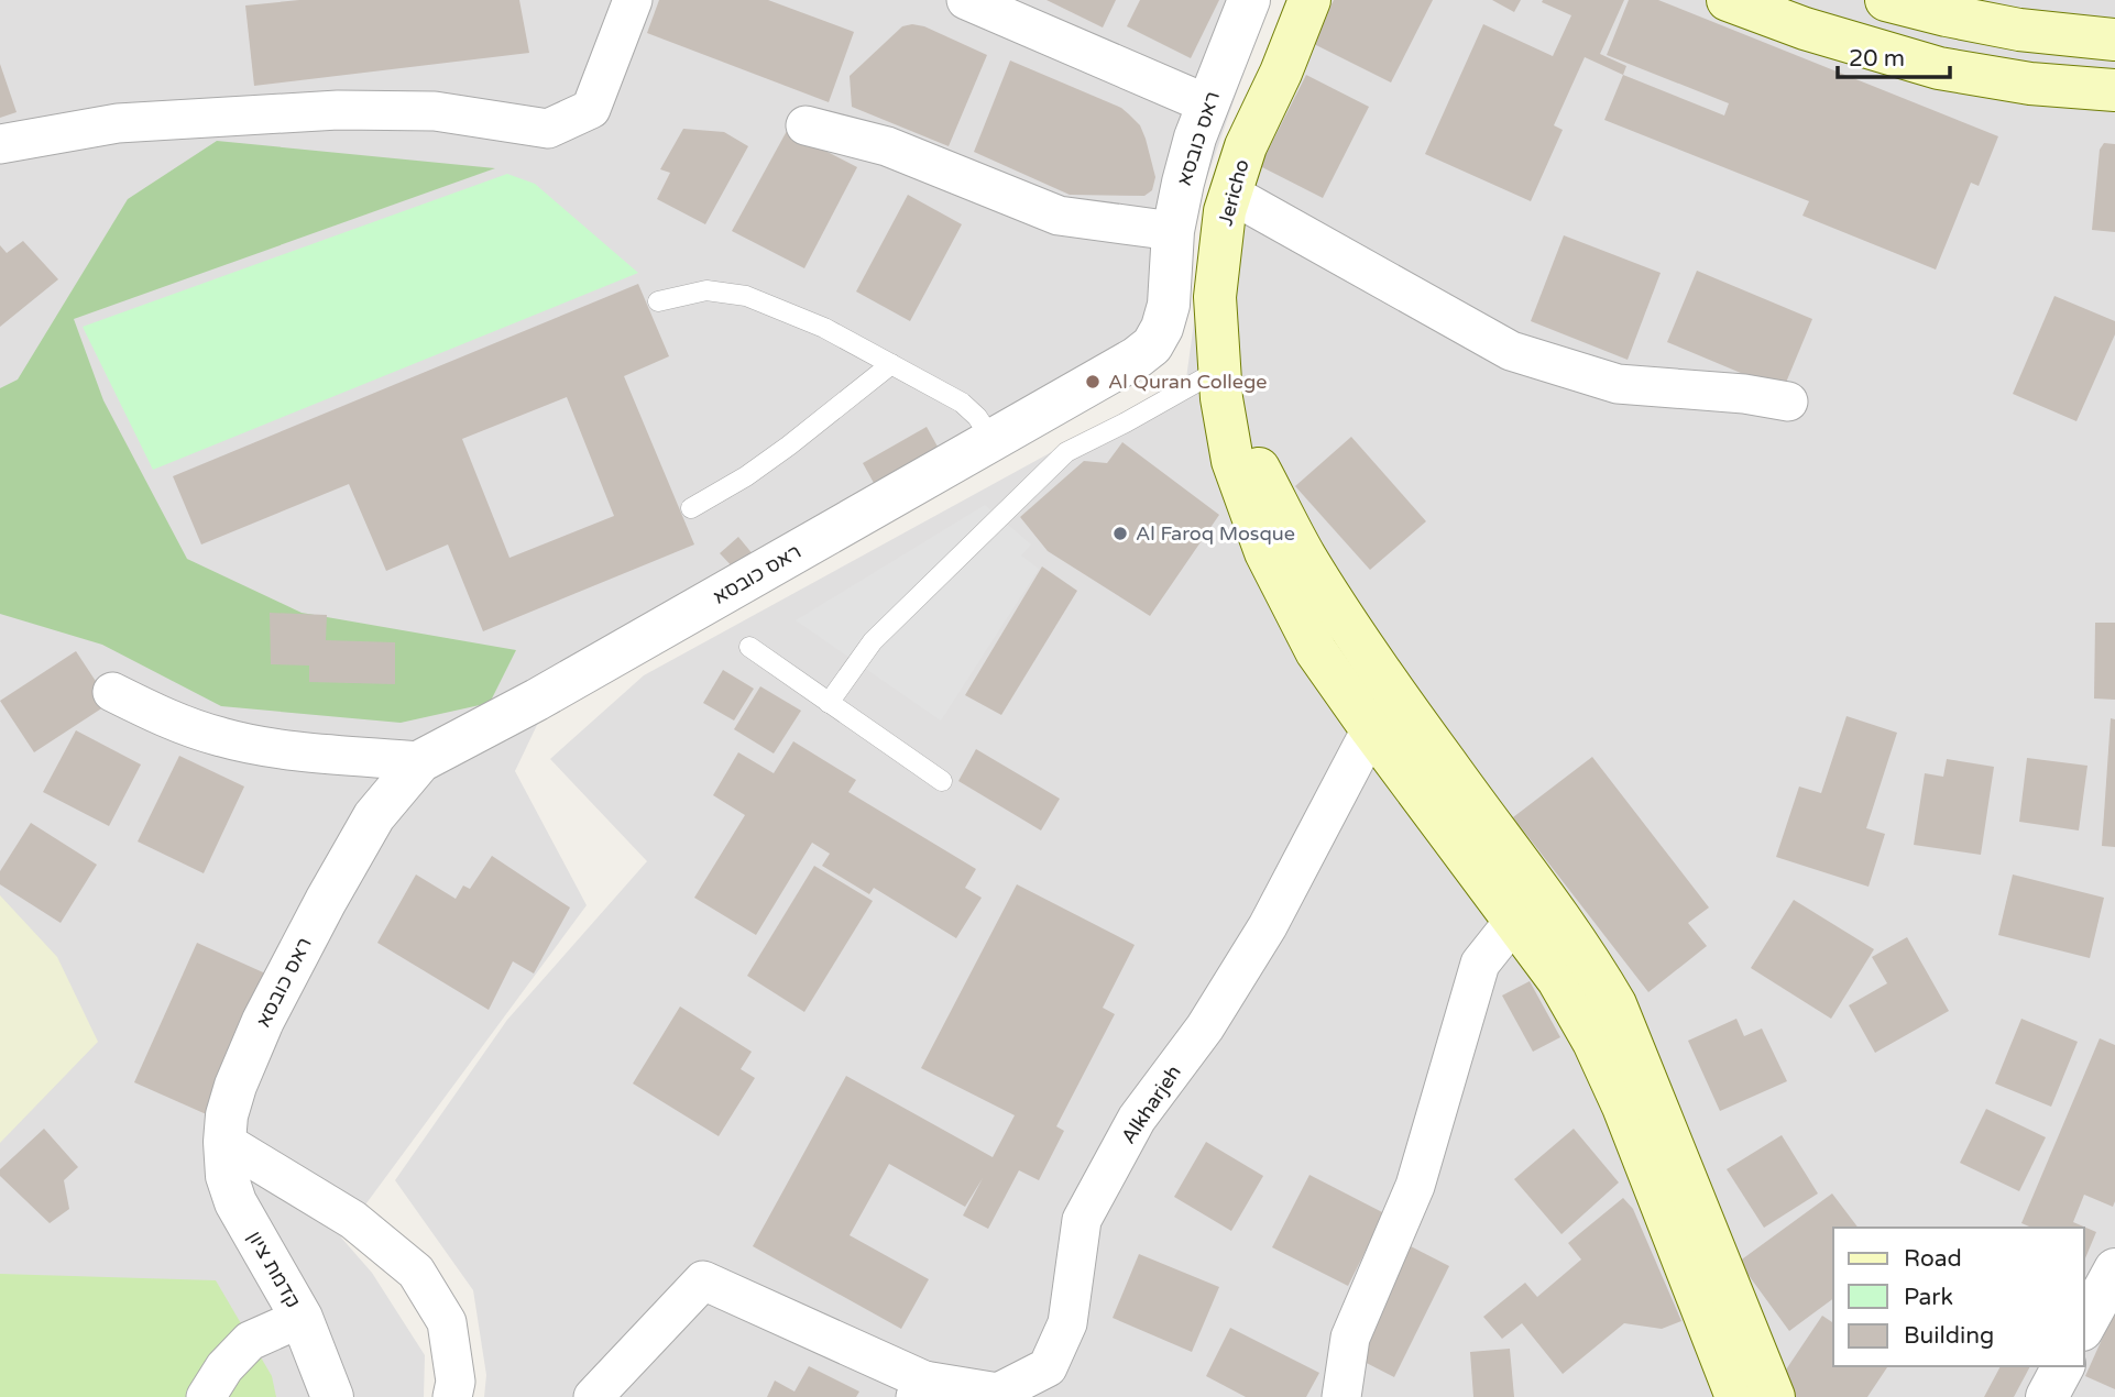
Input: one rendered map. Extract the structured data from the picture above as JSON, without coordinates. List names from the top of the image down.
{
  "streets": {
    "main road": ["Jericho"],
    "street": ["ראס כובסא", "Alkharjeh", "קדמת ציון"]
  },
  "crossings": [
    ["ראס כובסא", "קדמת ציון"],
    ["Jericho", "Alkharjeh"]
  ],
  "places": ["Al Quran College", "Al Faroq Mosque"],
  "legend": ["Road", "Park", "Building"],
  "scale_bar": "20 m"
}
